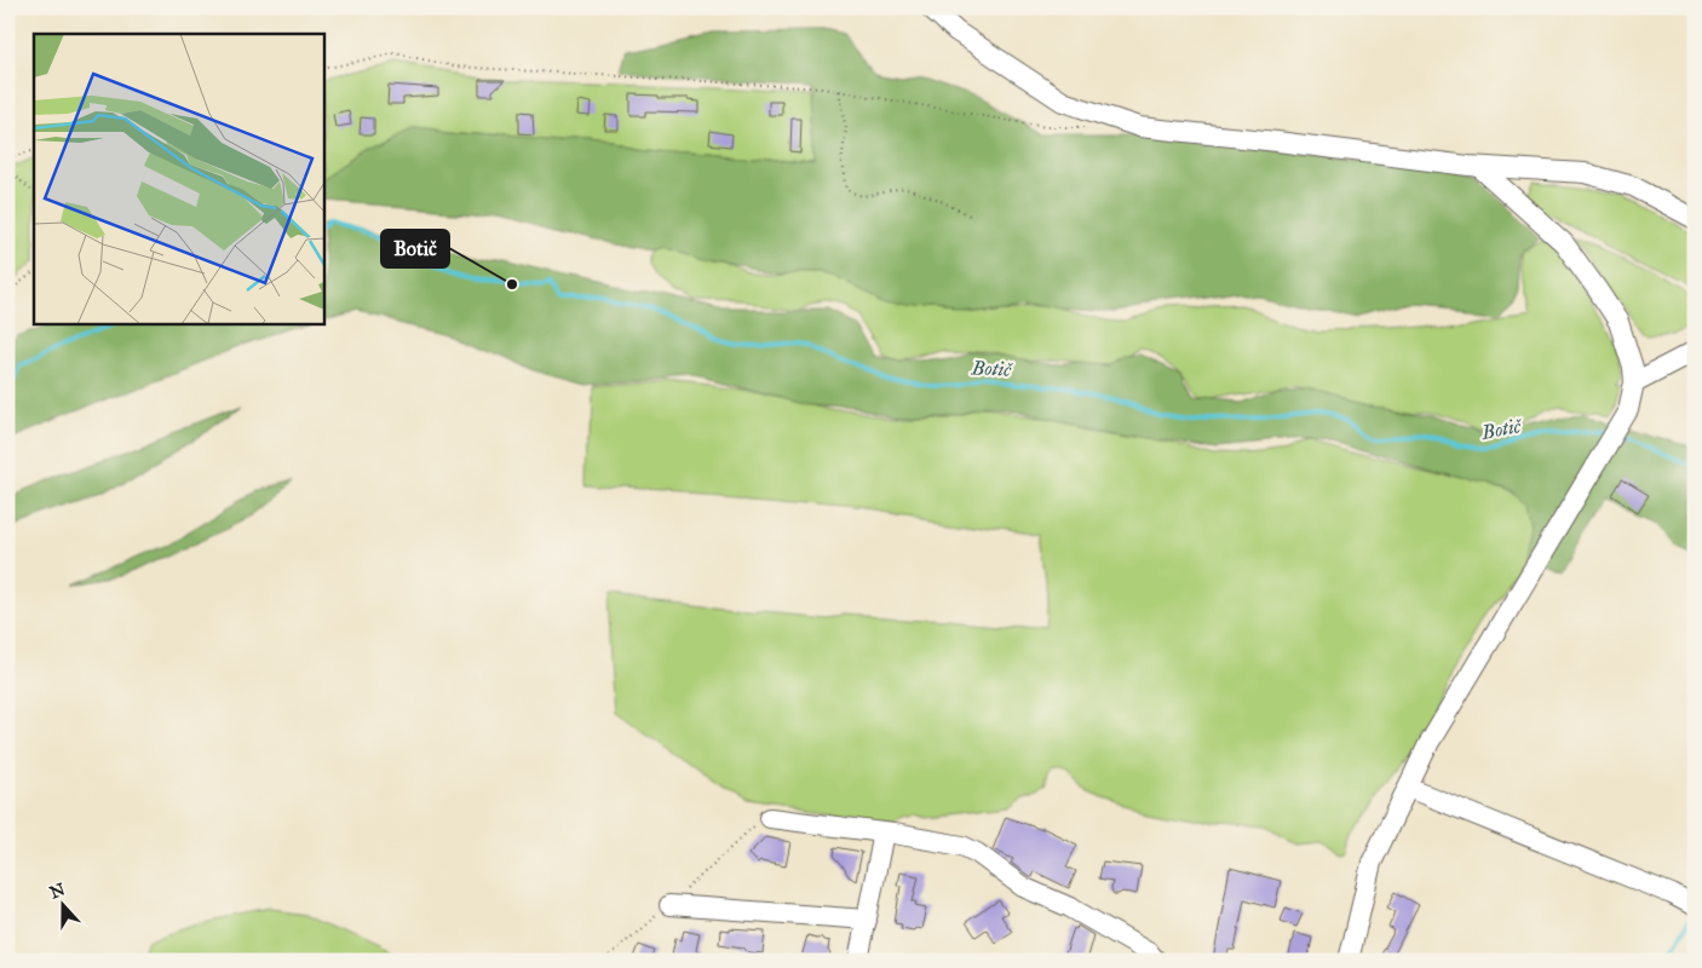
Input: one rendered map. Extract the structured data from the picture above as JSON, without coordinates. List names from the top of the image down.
{
  "water": ["Botič"],
  "places": ["Botič"],
  "north": "top"
}
